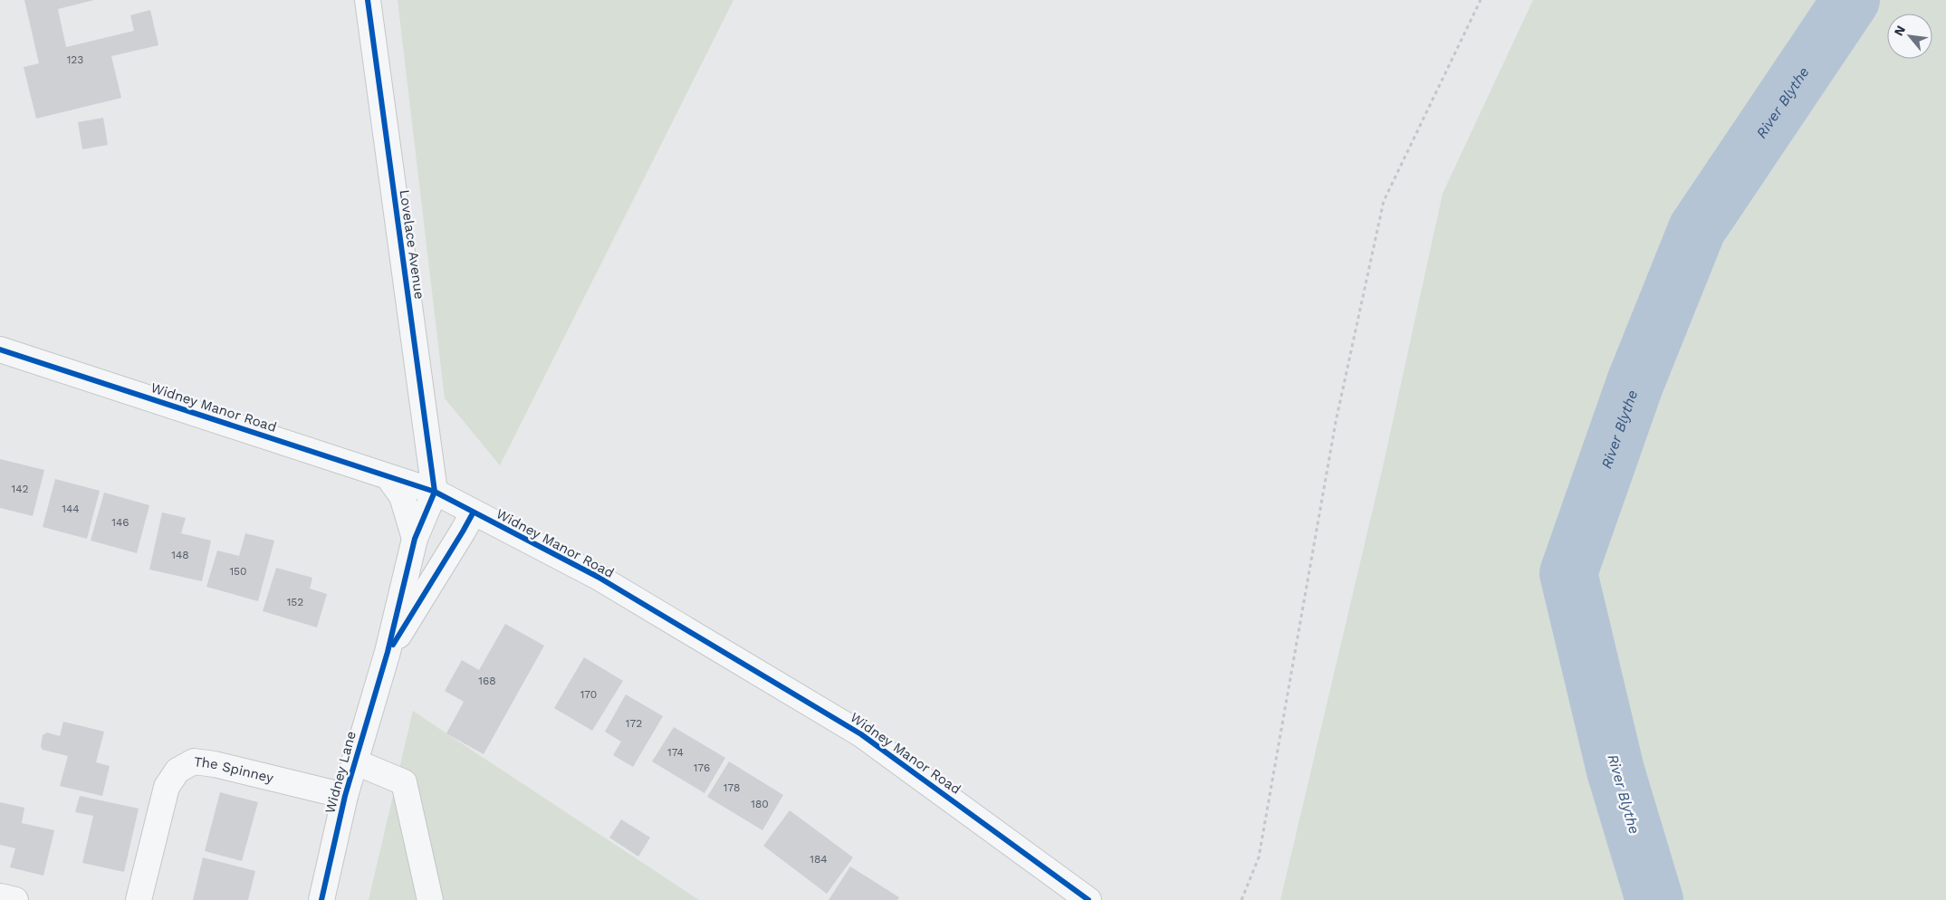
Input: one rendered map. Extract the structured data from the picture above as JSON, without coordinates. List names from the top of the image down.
{
  "streets": {
    "street": [
      "Lovelace Avenue",
      "Widney Manor Road",
      "The Spinney",
      "Widney Lane"
    ]
  },
  "crossings": [
    ["Lovelace Avenue", "Widney Manor Road"],
    ["Lovelace Avenue", "Widney Lane"],
    ["Widney Manor Road", "Widney Lane"],
    ["The Spinney", "Widney Lane"]
  ],
  "water": ["River Blythe"],
  "house_numbers": [
    "123",
    "142",
    "144",
    "146",
    "148",
    "150",
    "152",
    "168",
    "170",
    "172",
    "174",
    "176",
    "178",
    "180",
    "184"
  ],
  "north": "top left"
}
